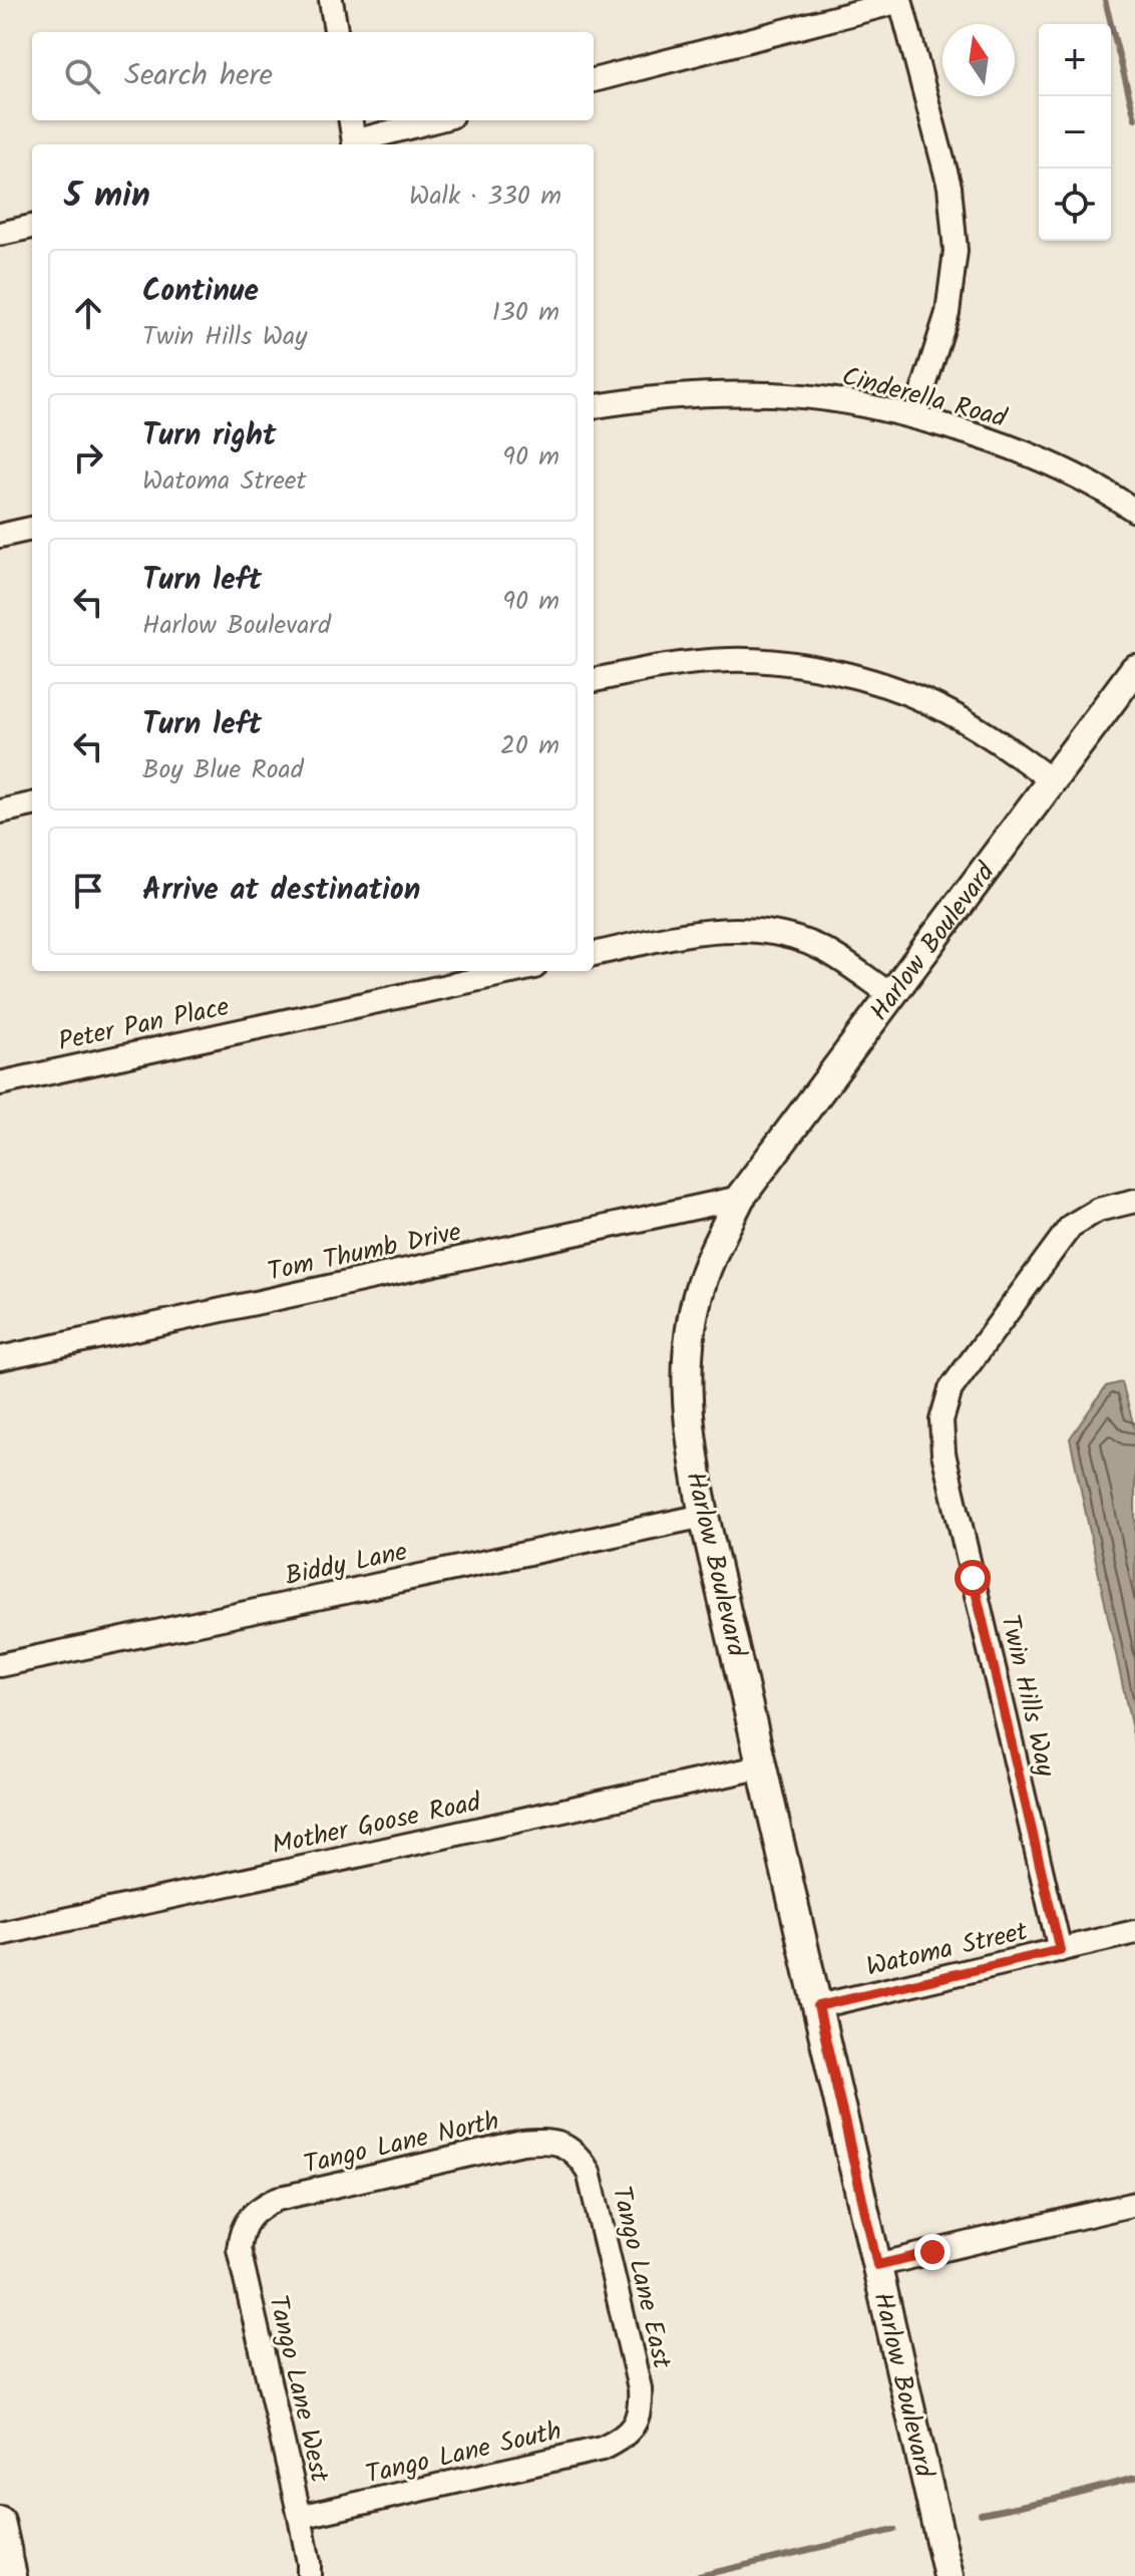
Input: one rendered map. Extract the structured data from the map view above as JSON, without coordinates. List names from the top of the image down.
{
  "streets": {
    "street": [
      "Cinderella Road",
      "Harlow Boulevard",
      "Peter Pan Place",
      "Tom Thumb Drive",
      "Biddy Lane",
      "Twin Hills Way",
      "Mother Goose Road",
      "Watoma Street",
      "Tango Lane North",
      "Tango Lane East",
      "Tango Lane West",
      "Tango Lane South"
    ]
  },
  "crossings": [
    ["Harlow Boulevard", "Tom Thumb Drive"],
    ["Harlow Boulevard", "Biddy Lane"],
    ["Harlow Boulevard", "Mother Goose Road"],
    ["Harlow Boulevard", "Watoma Street"],
    ["Twin Hills Way", "Watoma Street"],
    ["Tango Lane North", "Tango Lane East"],
    ["Tango Lane North", "Tango Lane West"],
    ["Tango Lane East", "Tango Lane South"],
    ["Tango Lane West", "Tango Lane South"]
  ],
  "north": "top",
  "page": {
    "map_buttons": ["+", "−"],
    "search": "Search here",
    "heading": ["5 min", "Walk · 330 m"],
    "list": [
      ["Continue", "Twin Hills Way", "130 m"],
      ["Turn right", "Watoma Street", "90 m"],
      ["Turn left", "Harlow Boulevard", "90 m"],
      ["Turn left", "Boy Blue Road", "20 m"],
      "Arrive at destination"
    ]
  }
}
